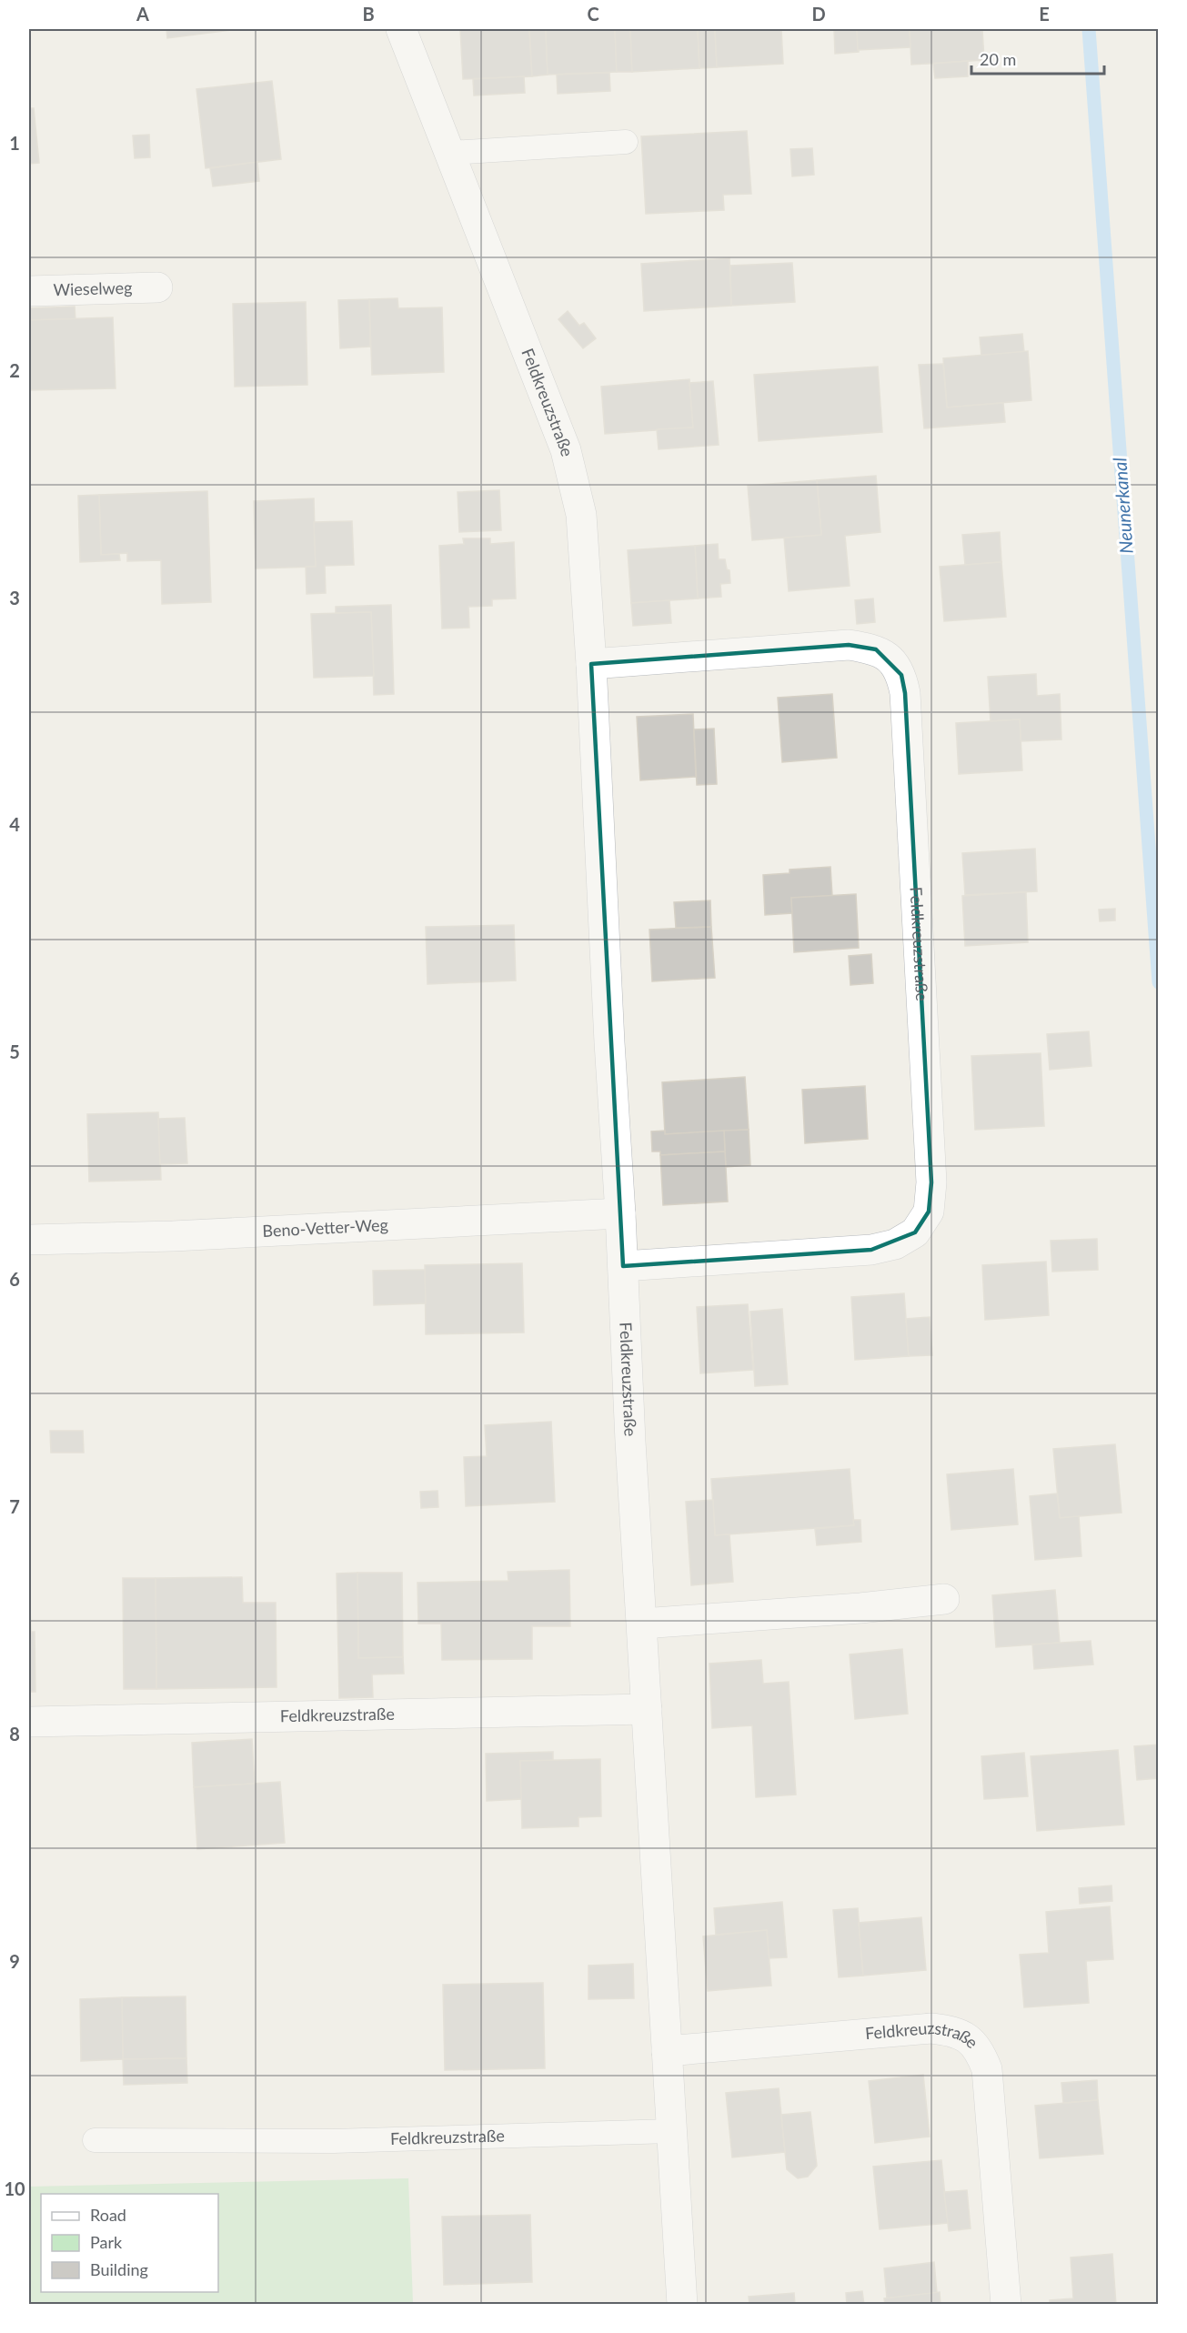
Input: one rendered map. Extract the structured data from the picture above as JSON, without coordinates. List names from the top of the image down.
{
  "streets": {
    "street": ["Wieselweg", "Feldkreuzstraße", "Beno-Vetter-Weg"]
  },
  "crossings": [
    ["Feldkreuzstraße", "Beno-Vetter-Weg"]
  ],
  "water": ["Neunerkanal"],
  "legend": ["Road", "Park", "Building"],
  "scale_bar": "20 m",
  "grid": {
    "columns": [
      "A",
      "B",
      "C",
      "D",
      "E"
    ],
    "rows": [
      "1",
      "2",
      "3",
      "4",
      "5",
      "6",
      "7",
      "8",
      "9",
      "10"
    ]
  }
}
